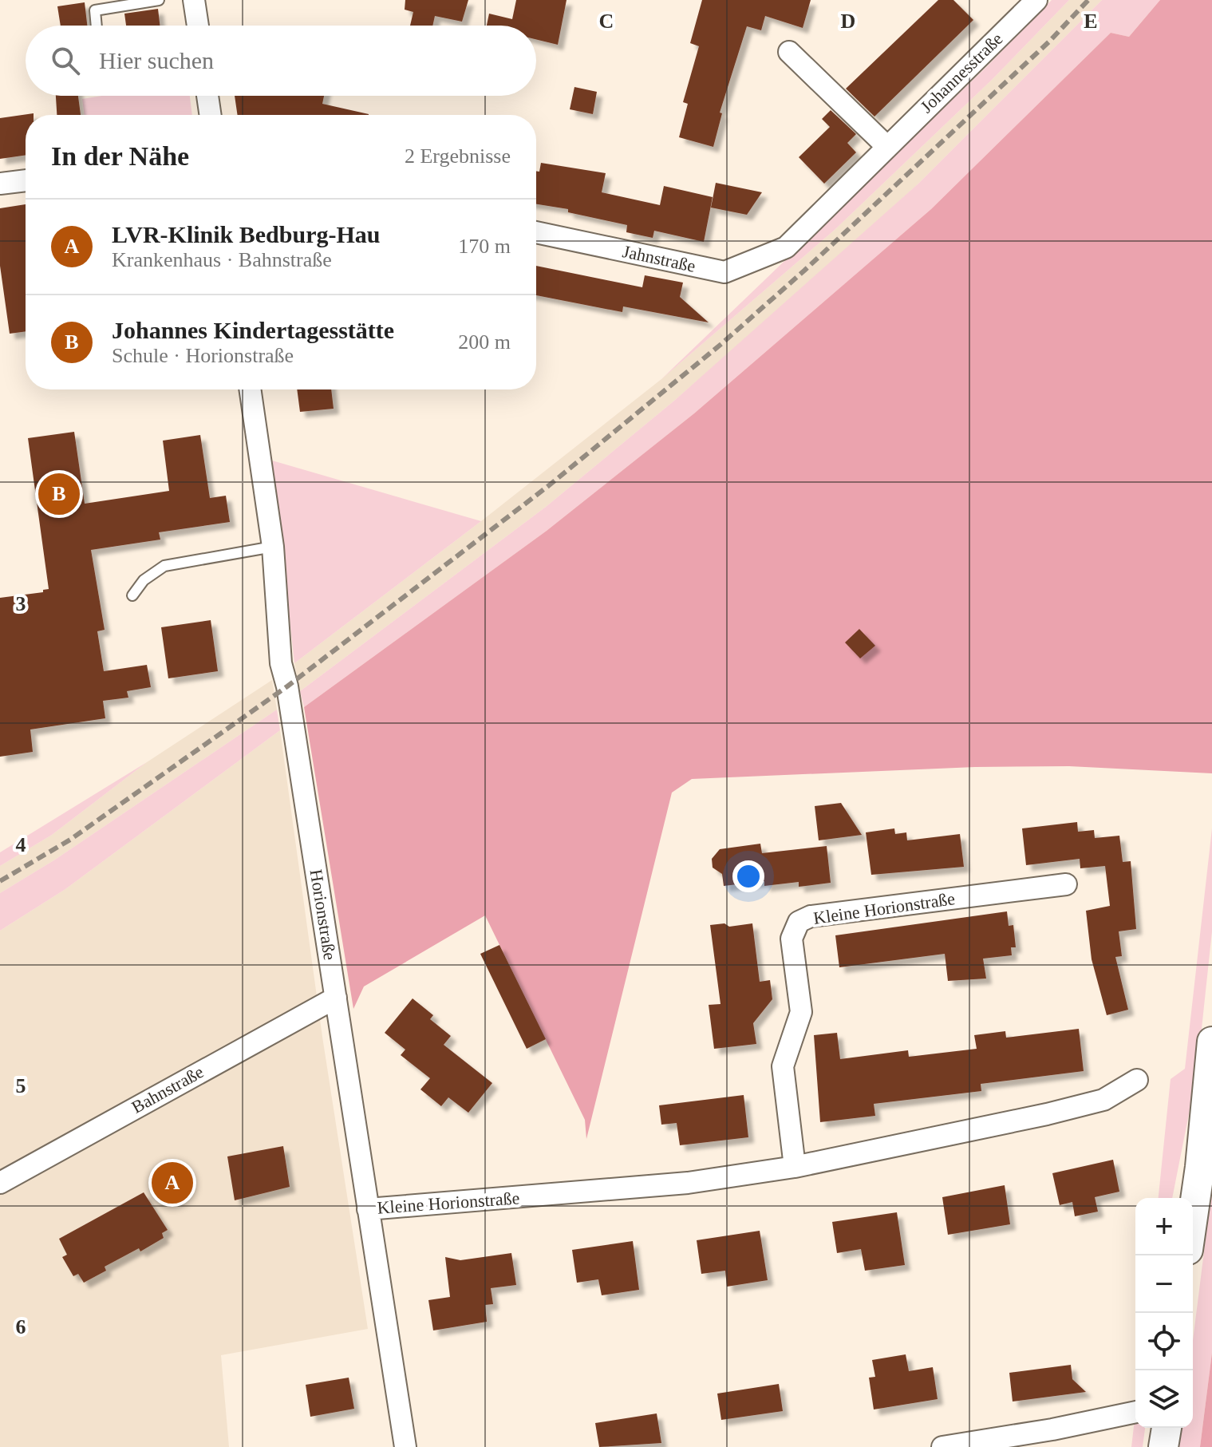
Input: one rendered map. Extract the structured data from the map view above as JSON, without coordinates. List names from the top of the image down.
{
  "streets": {
    "street": [
      "Johannesstraße",
      "Jahnstraße",
      "Kleine Horionstraße",
      "Horionstraße",
      "Bahnstraße"
    ]
  },
  "crossings": [
    ["Johannesstraße", "Jahnstraße"],
    ["Kleine Horionstraße", "Horionstraße"],
    ["Horionstraße", "Bahnstraße"]
  ],
  "page": {
    "search": "Hier suchen",
    "heading": ["In der Nähe", "2 Ergebnisse"],
    "list": [
      {
        "mark": "A",
        "name": "LVR-Klinik Bedburg-Hau",
        "note": "Krankenhaus · Bahnstraße",
        "value": "170 m"
      },
      {
        "mark": "B",
        "name": "Johannes Kindertagesstätte",
        "note": "Schule · Horionstraße",
        "value": "200 m"
      }
    ],
    "pins": ["B", "A"],
    "map_buttons": ["+", "−"]
  },
  "grid": {
    "columns": ["C", "D", "E"],
    "rows": [
      "3",
      "4",
      "5",
      "6"
    ]
  }
}
